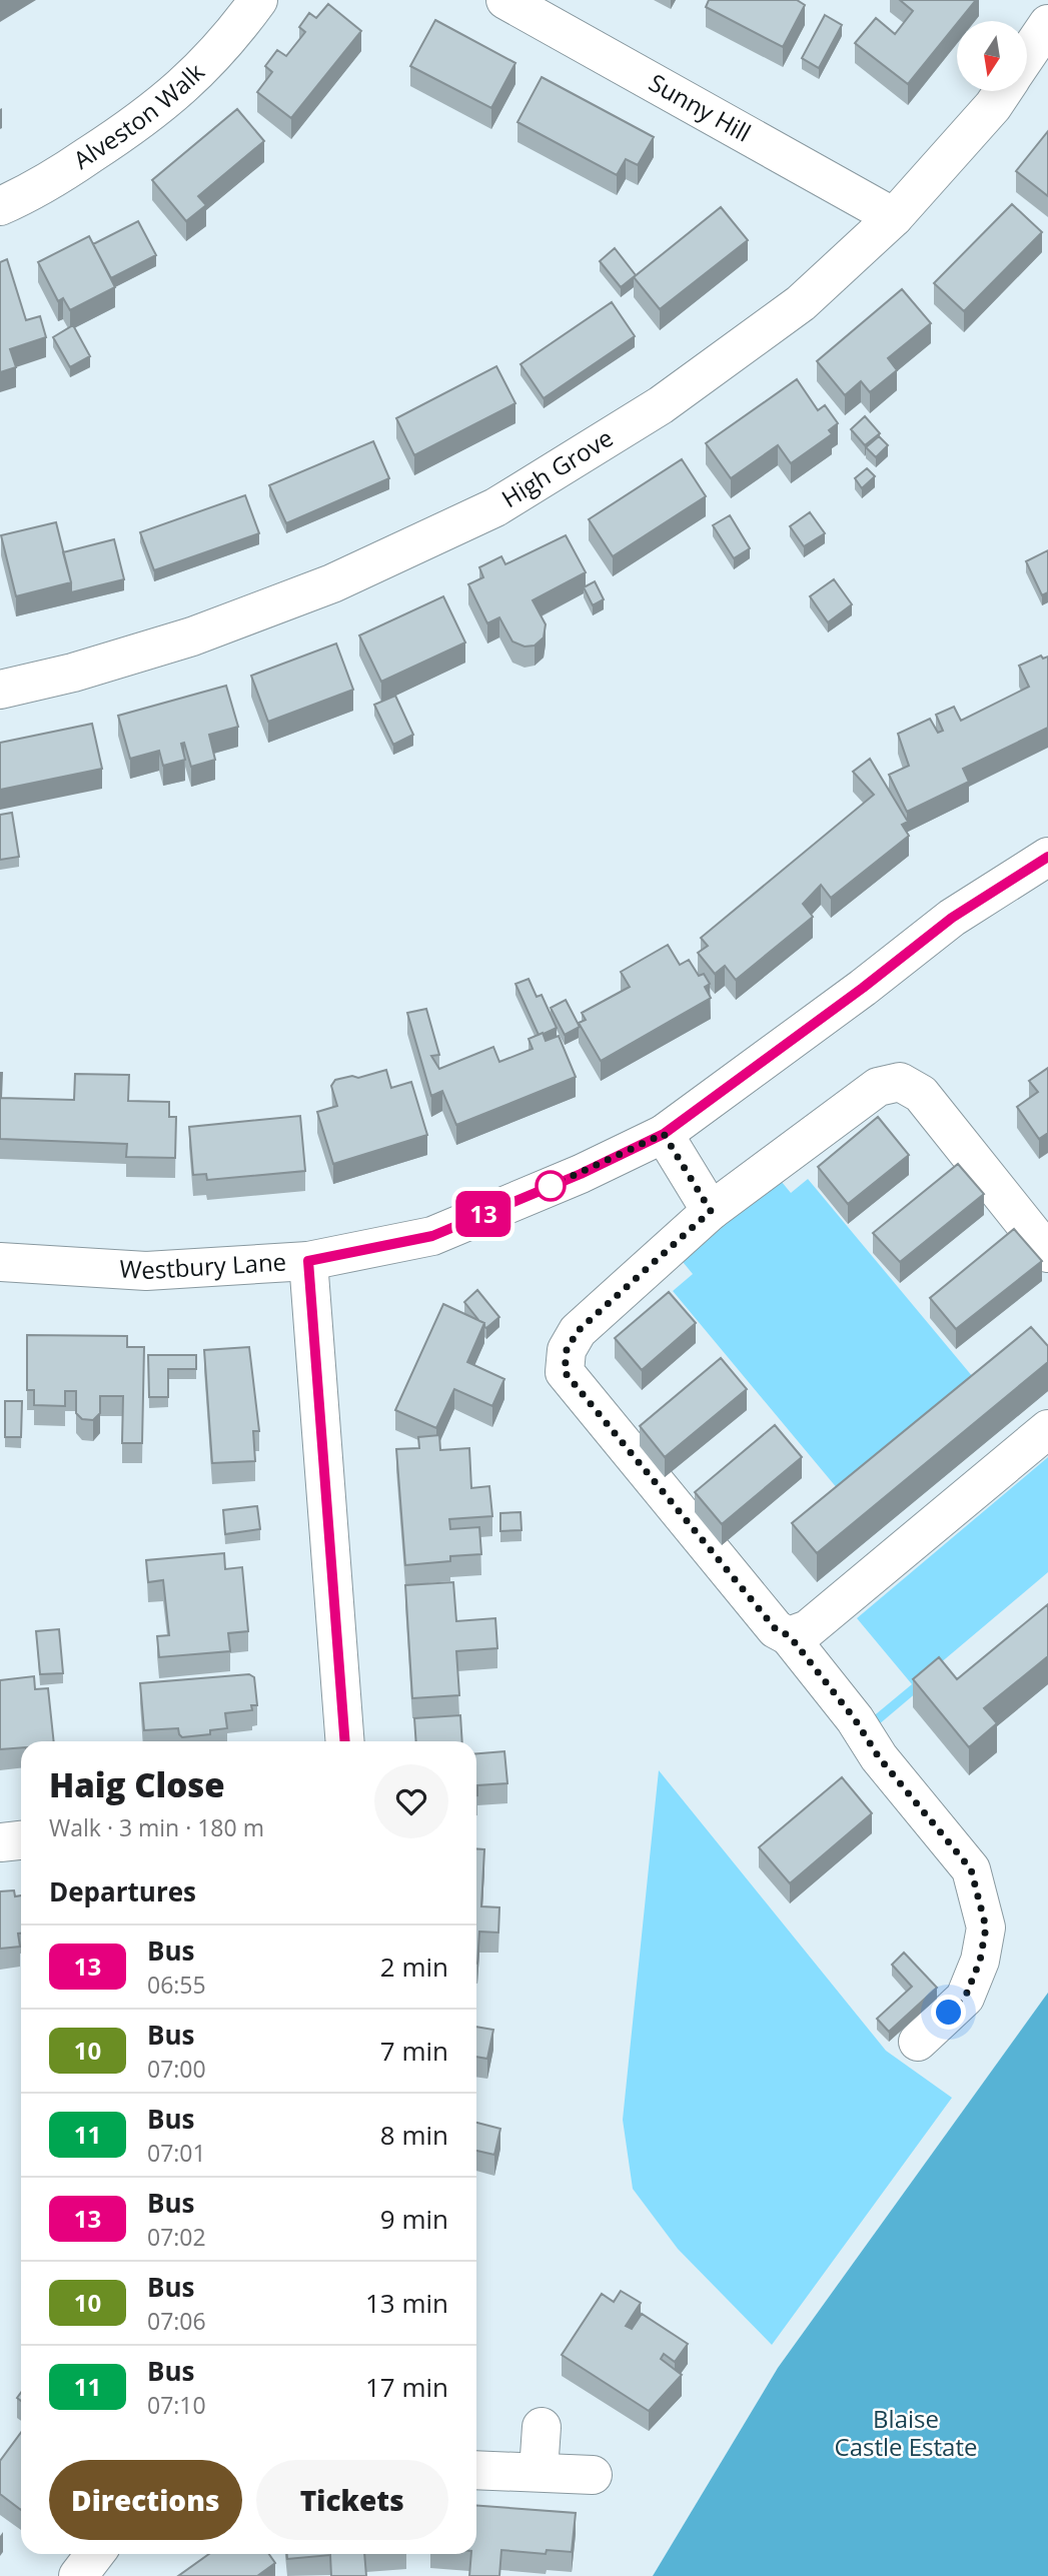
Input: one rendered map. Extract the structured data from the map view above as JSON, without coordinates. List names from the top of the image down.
{
  "streets": {
    "street": [
      "Sunny Hill",
      "Alveston Walk",
      "High Grove",
      "Westbury Lane"
    ]
  },
  "crossings": [
    ["Sunny Hill", "High Grove"]
  ],
  "parks": ["Blaise Castle Estate"],
  "lines": ["bus line 13"],
  "north": "bottom",
  "page": {
    "on_map": "13",
    "heading": [
      ["Haig Close", "Walk · 3 min · 180 m"],
      "Departures"
    ],
    "list": [
      {
        "mark": "13",
        "name": "Bus",
        "note": "06:55",
        "value": "2 min"
      },
      {
        "mark": "10",
        "name": "Bus",
        "note": "07:00",
        "value": "7 min"
      },
      {
        "mark": "11",
        "name": "Bus",
        "note": "07:01",
        "value": "8 min"
      },
      {
        "mark": "13",
        "name": "Bus",
        "note": "07:02",
        "value": "9 min"
      },
      {
        "mark": "10",
        "name": "Bus",
        "note": "07:06",
        "value": "13 min"
      },
      {
        "mark": "11",
        "name": "Bus",
        "note": "07:10",
        "value": "17 min"
      }
    ],
    "buttons": ["Directions", "Tickets"]
  }
}
